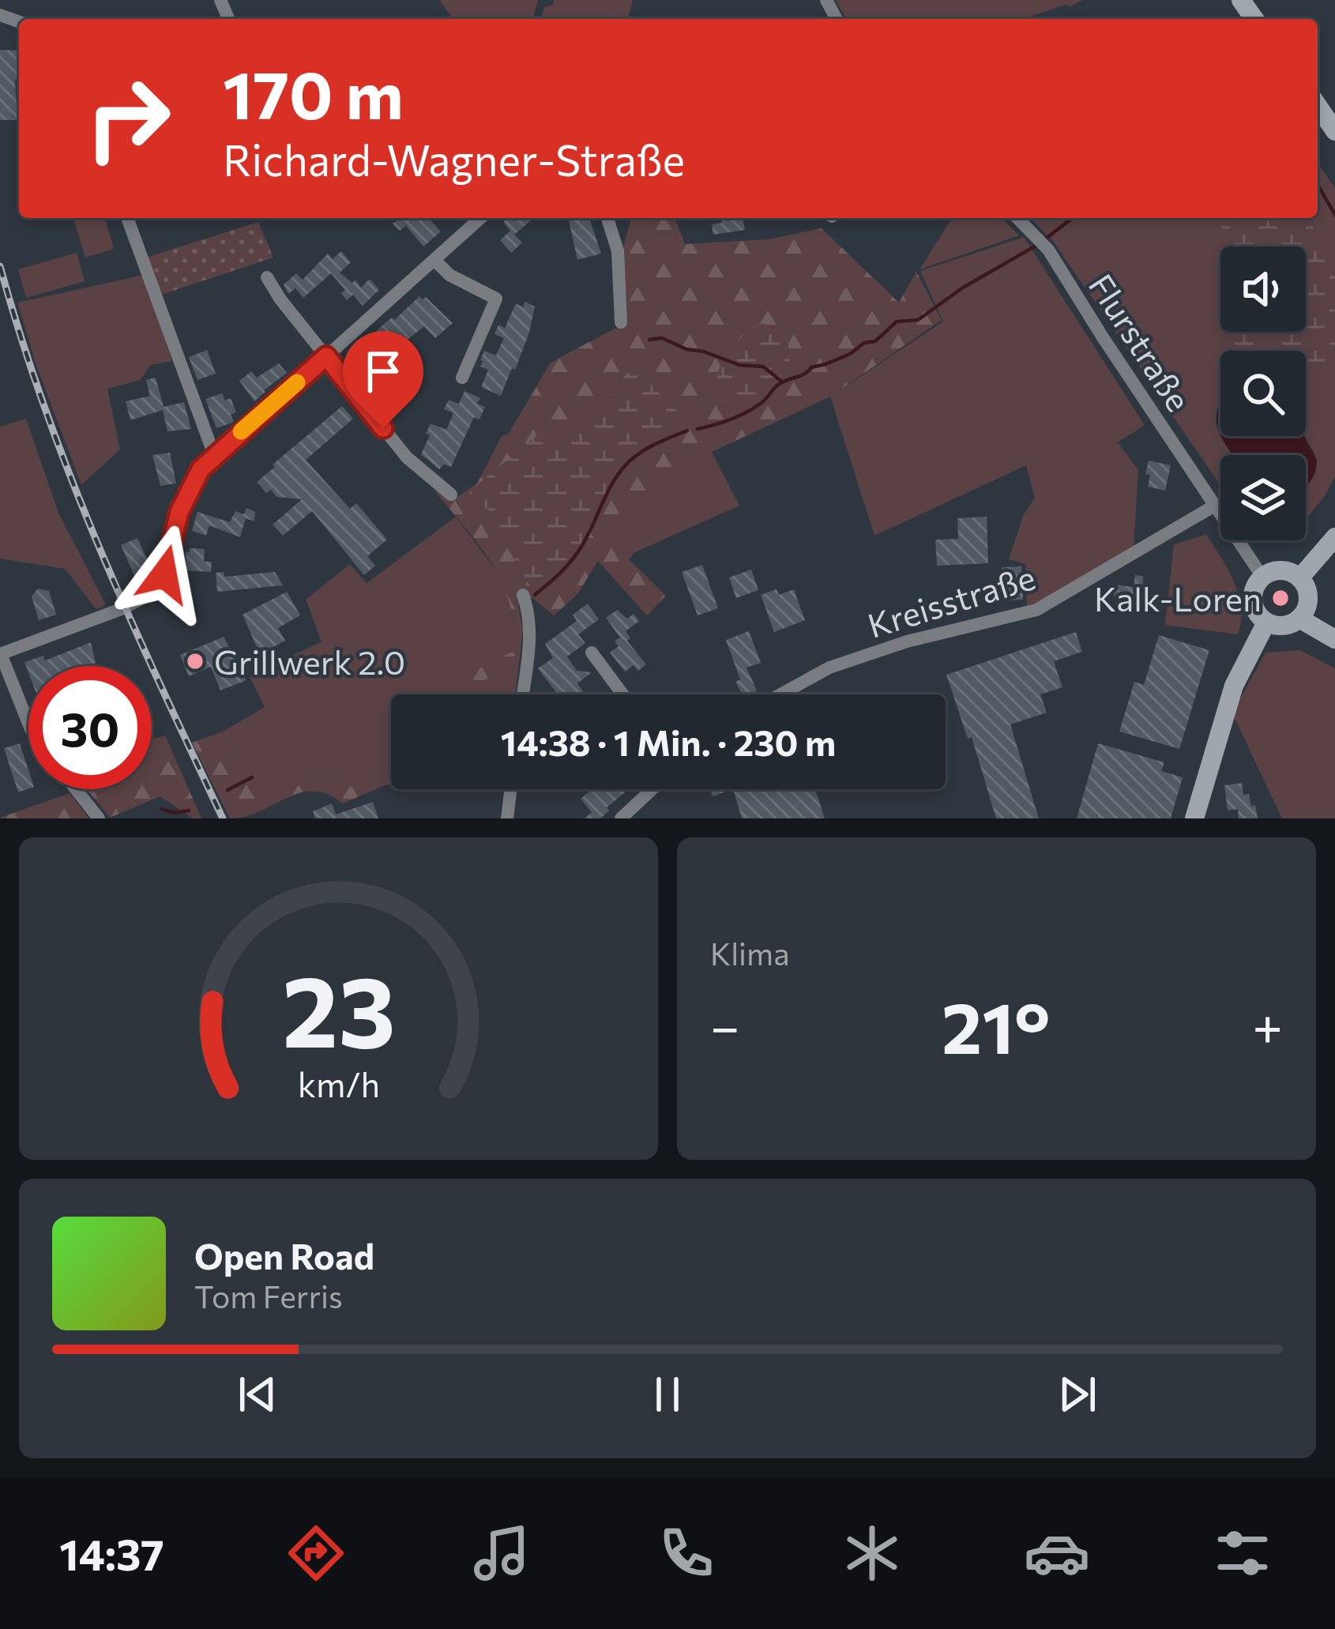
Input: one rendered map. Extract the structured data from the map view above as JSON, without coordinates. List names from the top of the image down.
{
  "streets": {
    "street": ["Flurstraße", "Kreisstraße"]
  },
  "crossings": [
    ["Flurstraße", "Kreisstraße"]
  ],
  "places": ["Kalk-Loren", "Grillwerk 2.0"],
  "page": {
    "turn": ["170 m", "Richard-Wagner-Straße"],
    "limit": "30",
    "trip": "14:38 · 1 Min. · 230 m",
    "tile": "Klima",
    "heat": ["−", "21°", "+"],
    "song": ["Open Road", "Tom Ferris"],
    "tabs": "14:37",
    "gauge": ["23", "km/h"]
  }
}
